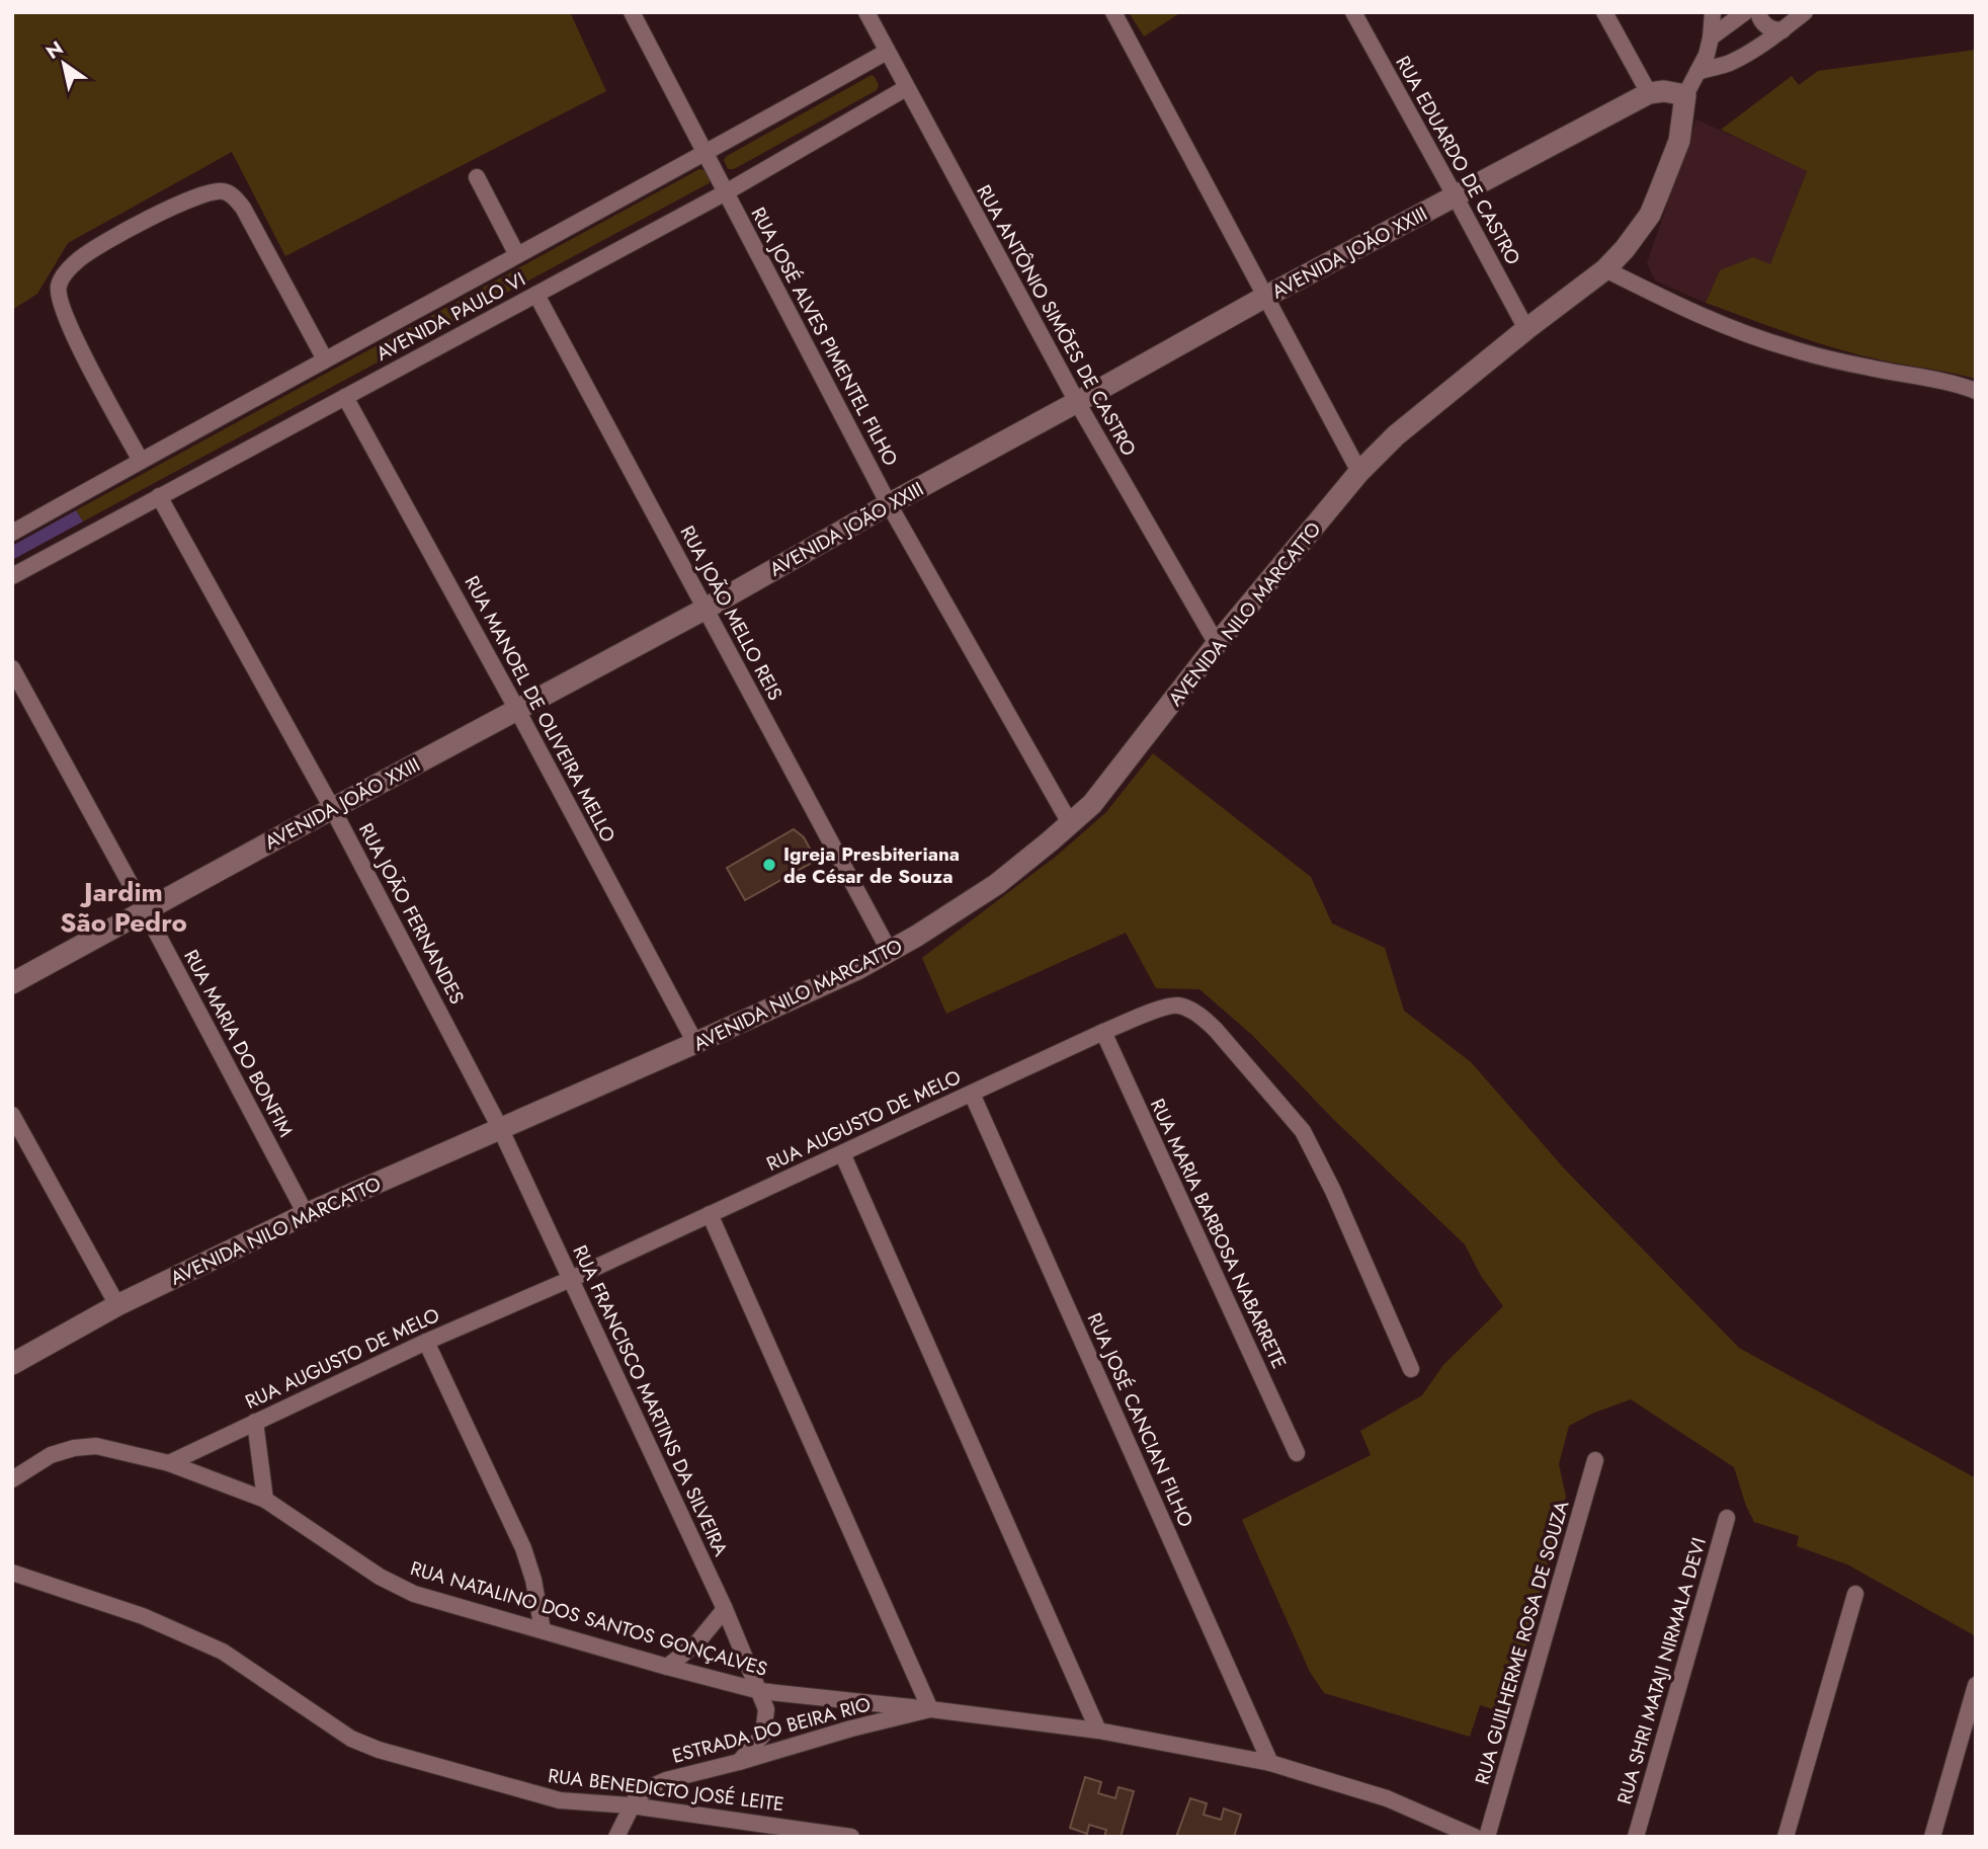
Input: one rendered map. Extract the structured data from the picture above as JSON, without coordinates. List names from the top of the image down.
{
  "streets": {
    "street": [
      "RUA EDUARDO DE CASTRO",
      "AVENIDA JOÃO XXIII",
      "AVENIDA PAULO VI",
      "RUA ANTÔNIO SIMÕES DE CASTRO",
      "RUA JOSÉ ALVES PIMENTEL FILHO",
      "RUA JOÃO MELLO REIS",
      "AVENIDA NILO MARCATTO",
      "RUA MANOEL DE OLIVEIRA MELLO",
      "RUA JOÃO FERNANDES",
      "RUA MARIA DO BONFIM",
      "RUA AUGUSTO DE MELO",
      "RUA MARIA BARBOSA NABARRETE",
      "RUA FRANCISCO MARTINS DA SILVEIRA",
      "RUA JOSÉ CANCIAN FILHO",
      "RUA NATALINO DOS SANTOS GONÇALVES",
      "RUA GUILHERME ROSA DE SOUZA",
      "RUA SHRI MATAJI NIRMALA DEVI",
      "ESTRADA DO BEIRA RIO",
      "RUA BENEDICTO JOSÉ LEITE"
    ]
  },
  "crossings": [
    ["RUA EDUARDO DE CASTRO", "AVENIDA JOÃO XXIII"],
    ["RUA EDUARDO DE CASTRO", "AVENIDA NILO MARCATTO"],
    ["AVENIDA JOÃO XXIII", "RUA ANTÔNIO SIMÕES DE CASTRO"],
    ["AVENIDA JOÃO XXIII", "RUA JOSÉ ALVES PIMENTEL FILHO"],
    ["AVENIDA JOÃO XXIII", "RUA JOÃO MELLO REIS"],
    ["AVENIDA JOÃO XXIII", "AVENIDA NILO MARCATTO"],
    ["AVENIDA JOÃO XXIII", "RUA MANOEL DE OLIVEIRA MELLO"],
    ["AVENIDA JOÃO XXIII", "RUA JOÃO FERNANDES"],
    ["AVENIDA JOÃO XXIII", "RUA MARIA DO BONFIM"],
    ["AVENIDA PAULO VI", "RUA ANTÔNIO SIMÕES DE CASTRO"],
    ["AVENIDA PAULO VI", "RUA JOSÉ ALVES PIMENTEL FILHO"],
    ["AVENIDA PAULO VI", "RUA JOÃO MELLO REIS"],
    ["AVENIDA PAULO VI", "RUA MANOEL DE OLIVEIRA MELLO"],
    ["AVENIDA PAULO VI", "RUA JOÃO FERNANDES"],
    ["RUA ANTÔNIO SIMÕES DE CASTRO", "AVENIDA NILO MARCATTO"],
    ["RUA JOSÉ ALVES PIMENTEL FILHO", "AVENIDA NILO MARCATTO"],
    ["RUA JOÃO MELLO REIS", "AVENIDA NILO MARCATTO"],
    ["AVENIDA NILO MARCATTO", "RUA MANOEL DE OLIVEIRA MELLO"],
    ["AVENIDA NILO MARCATTO", "RUA JOÃO FERNANDES"],
    ["AVENIDA NILO MARCATTO", "RUA MARIA DO BONFIM"],
    ["AVENIDA NILO MARCATTO", "RUA FRANCISCO MARTINS DA SILVEIRA"],
    ["RUA JOÃO FERNANDES", "RUA FRANCISCO MARTINS DA SILVEIRA"],
    ["RUA AUGUSTO DE MELO", "RUA MARIA BARBOSA NABARRETE"],
    ["RUA AUGUSTO DE MELO", "RUA FRANCISCO MARTINS DA SILVEIRA"],
    ["RUA AUGUSTO DE MELO", "RUA JOSÉ CANCIAN FILHO"],
    ["RUA AUGUSTO DE MELO", "RUA NATALINO DOS SANTOS GONÇALVES"],
    ["RUA FRANCISCO MARTINS DA SILVEIRA", "RUA NATALINO DOS SANTOS GONÇALVES"],
    ["RUA JOSÉ CANCIAN FILHO", "RUA NATALINO DOS SANTOS GONÇALVES"],
    ["RUA NATALINO DOS SANTOS GONÇALVES", "ESTRADA DO BEIRA RIO"],
    ["ESTRADA DO BEIRA RIO", "RUA BENEDICTO JOSÉ LEITE"]
  ],
  "districts": ["Jardim São Pedro"],
  "places": ["Igreja Presbiteriana de César de Souza"],
  "north": "top left"
}
